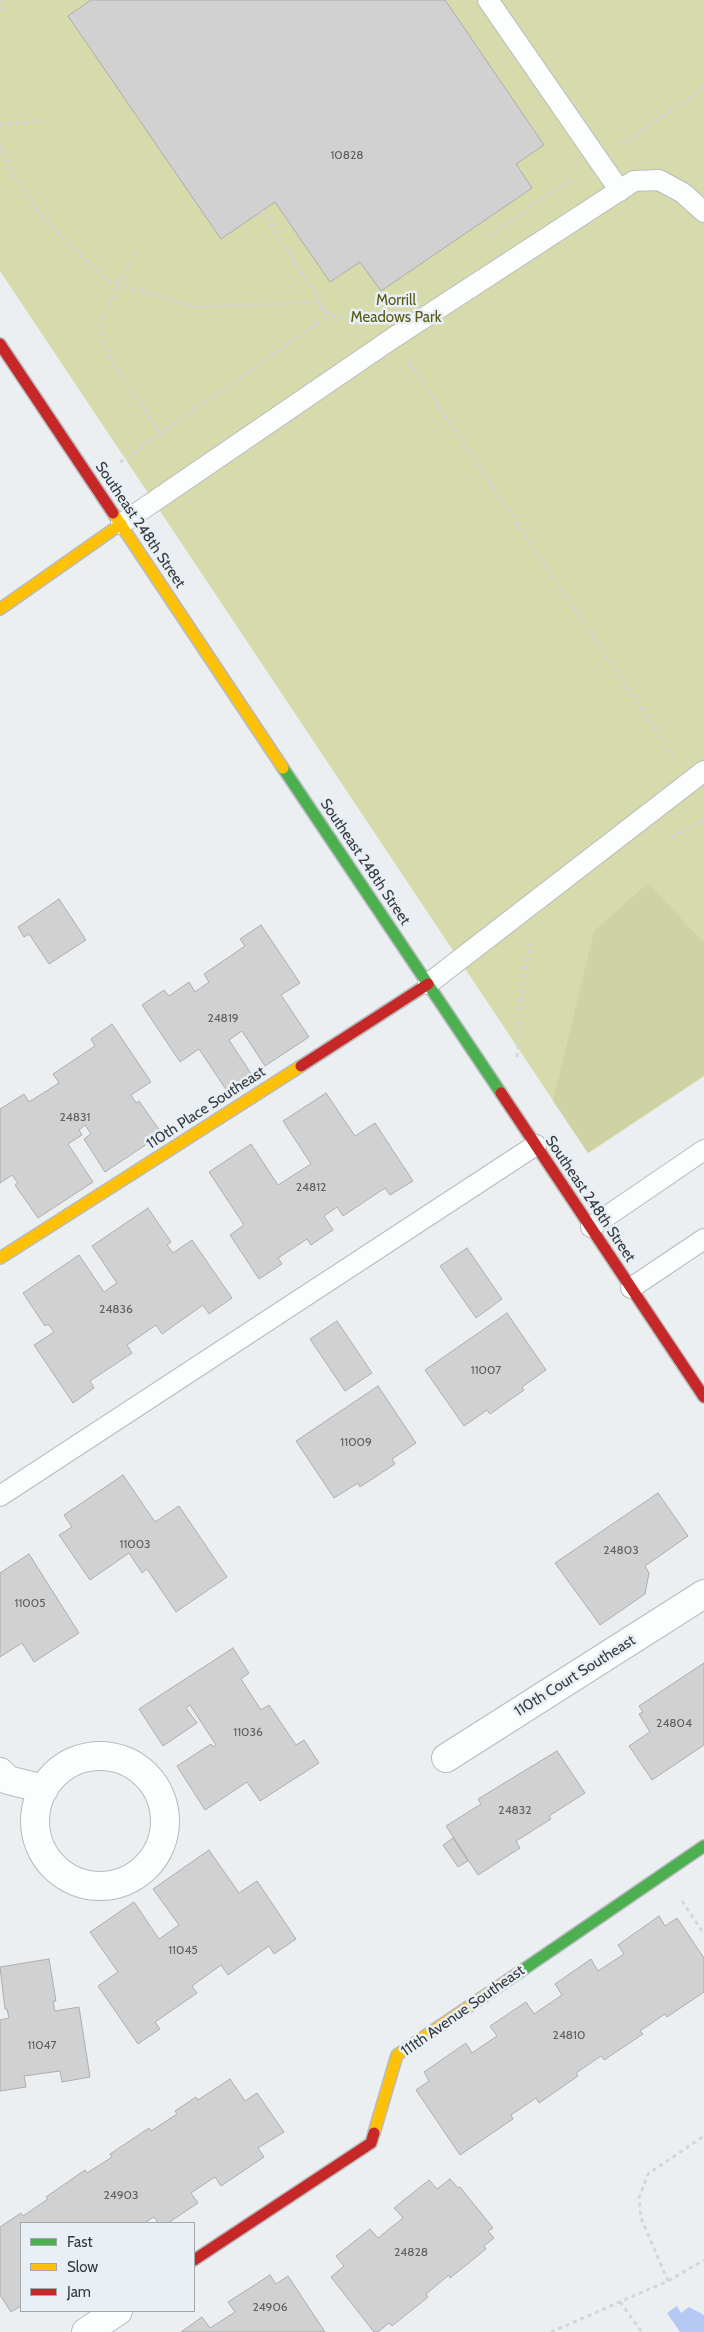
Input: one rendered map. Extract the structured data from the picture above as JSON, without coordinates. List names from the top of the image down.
{
  "streets": {
    "street": [
      "Southeast 248th Street",
      "110th Place Southeast",
      "110th Court Southeast",
      "111th Avenue Southeast"
    ]
  },
  "crossings": [
    ["Southeast 248th Street", "110th Place Southeast"]
  ],
  "parks": ["Morrill Meadows Park"],
  "house_numbers": [
    "10828",
    "24819",
    "24831",
    "24812",
    "24836",
    "11007",
    "11009",
    "11003",
    "24803",
    "11005",
    "24804",
    "11036",
    "24832",
    "11045",
    "24810",
    "11047",
    "24903",
    "24828",
    "24906"
  ],
  "legend": ["Fast", "Slow", "Jam"]
}
